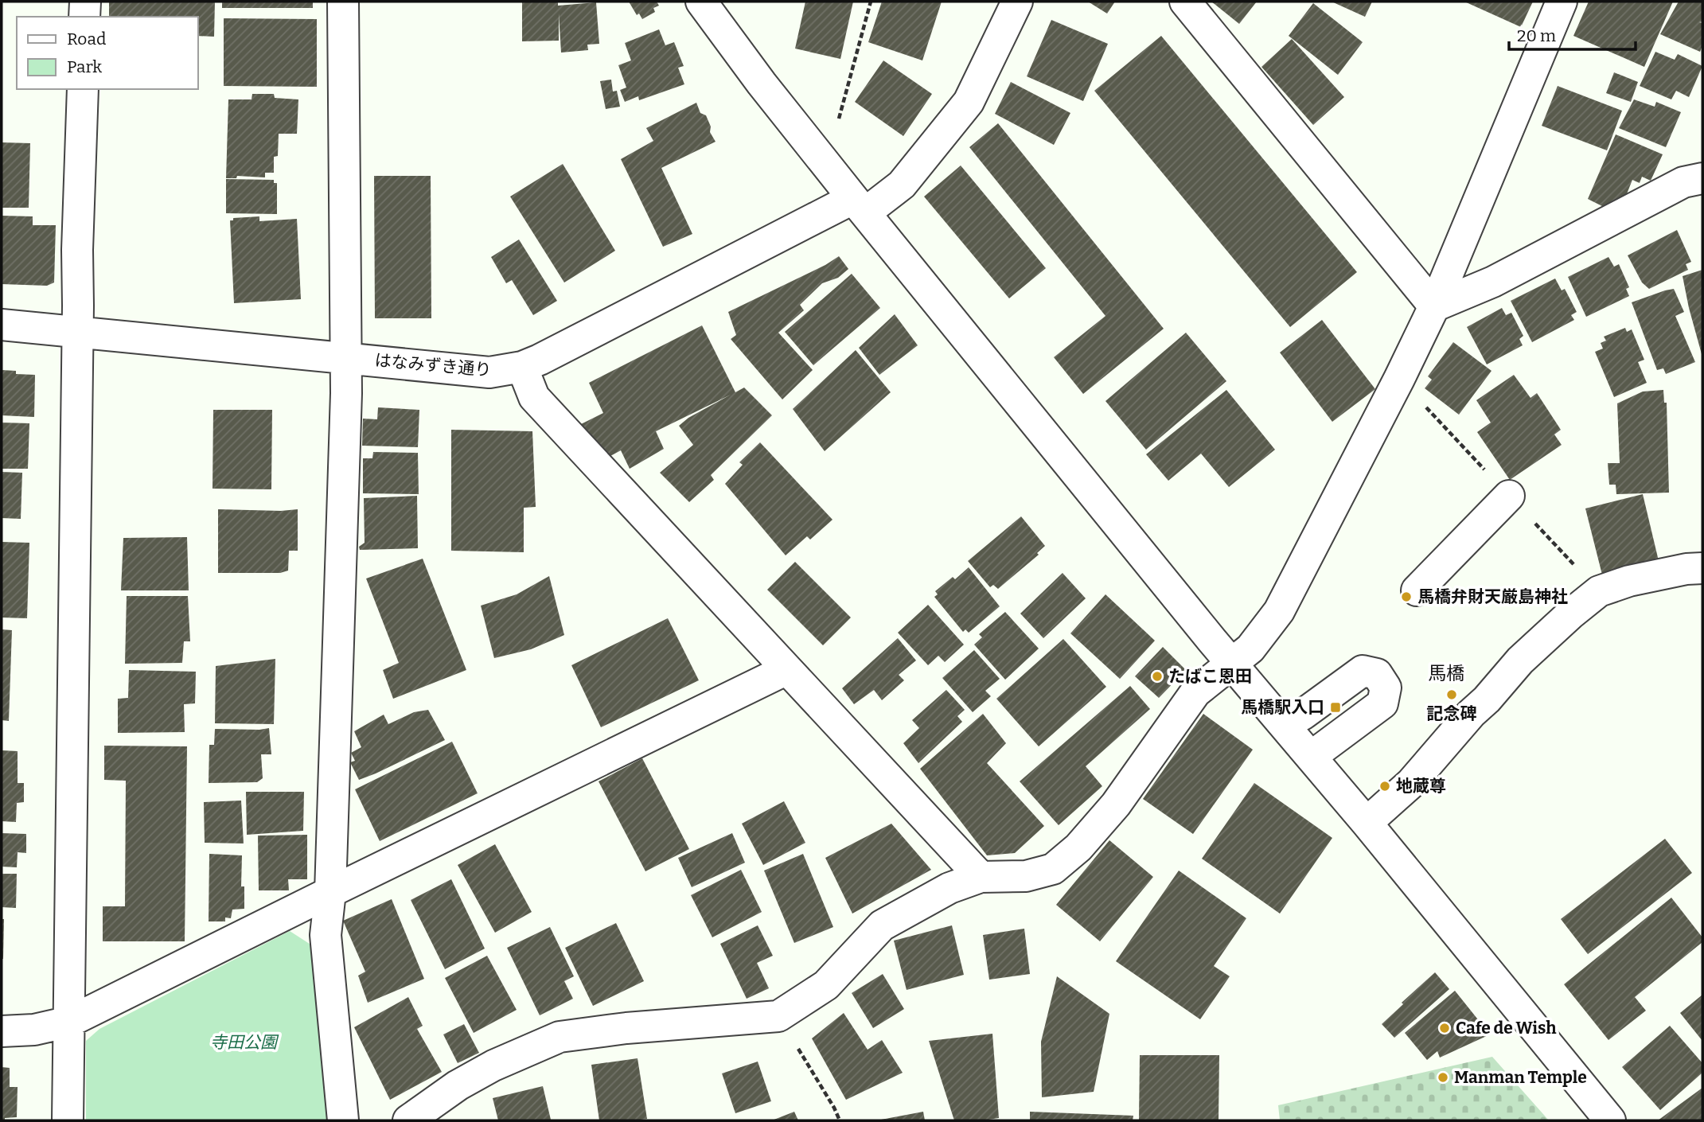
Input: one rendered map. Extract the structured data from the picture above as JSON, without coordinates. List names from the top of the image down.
{
  "streets": {
    "street": ["はなみずき通り"]
  },
  "districts": ["馬橋"],
  "parks": ["寺田公園"],
  "places": {
    "other": [
      "馬橋弁財天厳島神社",
      "たばこ恩田",
      "記念碑",
      "地蔵尊",
      "Cafe de Wish",
      "Manman Temple"
    ],
    "transit": ["馬橋駅入口"]
  },
  "legend": ["Road", "Park"],
  "scale_bar": "20 m"
}
